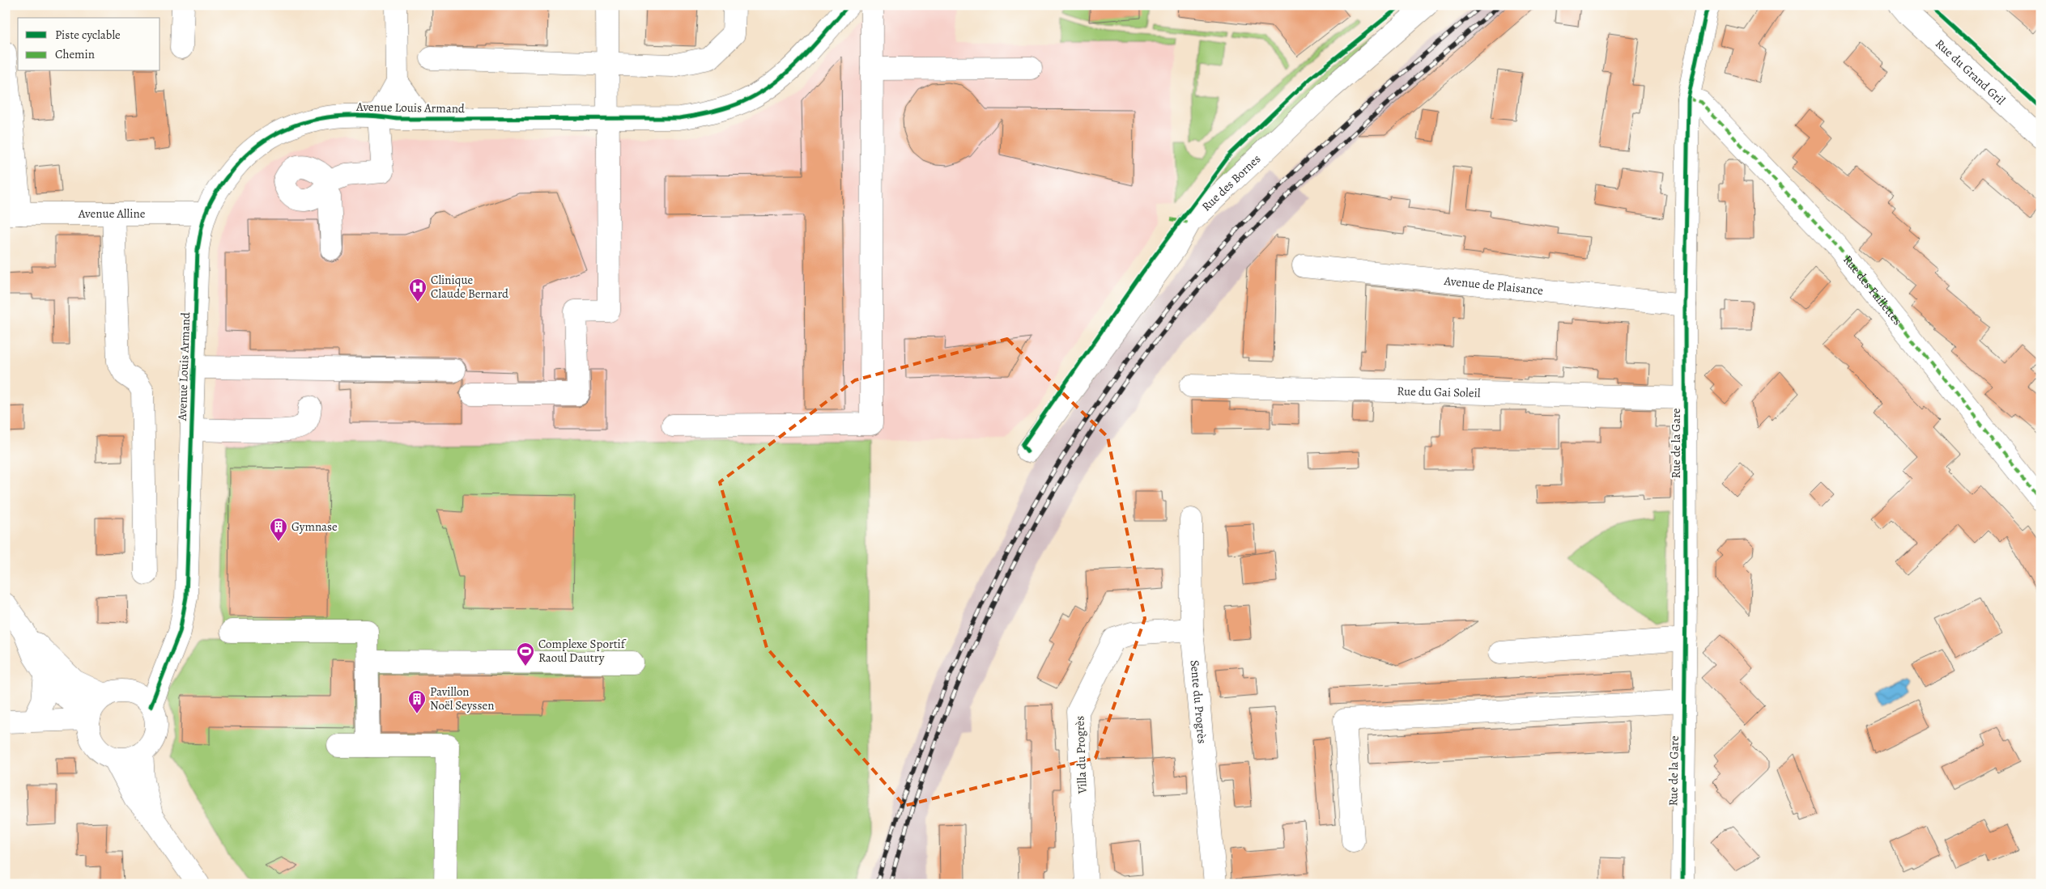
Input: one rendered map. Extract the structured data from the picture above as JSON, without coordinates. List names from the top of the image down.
{
  "streets": {
    "street": [
      "Rue du Grand Gril",
      "Avenue Louis Armand",
      "Rue des Bornes",
      "Avenue Alline",
      "Avenue de Plaisance",
      "Rue des Faillettes",
      "Rue du Gai Soleil",
      "Rue de la Gare",
      "Sente du Progrès",
      "Villa du Progrès"
    ]
  },
  "crossings": [
    ["Avenue Louis Armand", "Avenue Alline"],
    ["Avenue de Plaisance", "Rue de la Gare"],
    ["Rue des Faillettes", "Rue de la Gare"],
    ["Rue du Gai Soleil", "Rue de la Gare"],
    ["Sente du Progrès", "Villa du Progrès"]
  ],
  "places": {
    "hospital": ["Clinique Claude Bernard"],
    "building": ["Gymnase", "Pavillon Noël Seyssen"],
    "sports": ["Complexe Sportif Raoul Dautry"]
  },
  "legend": ["Piste cyclable", "Chemin"]
}
